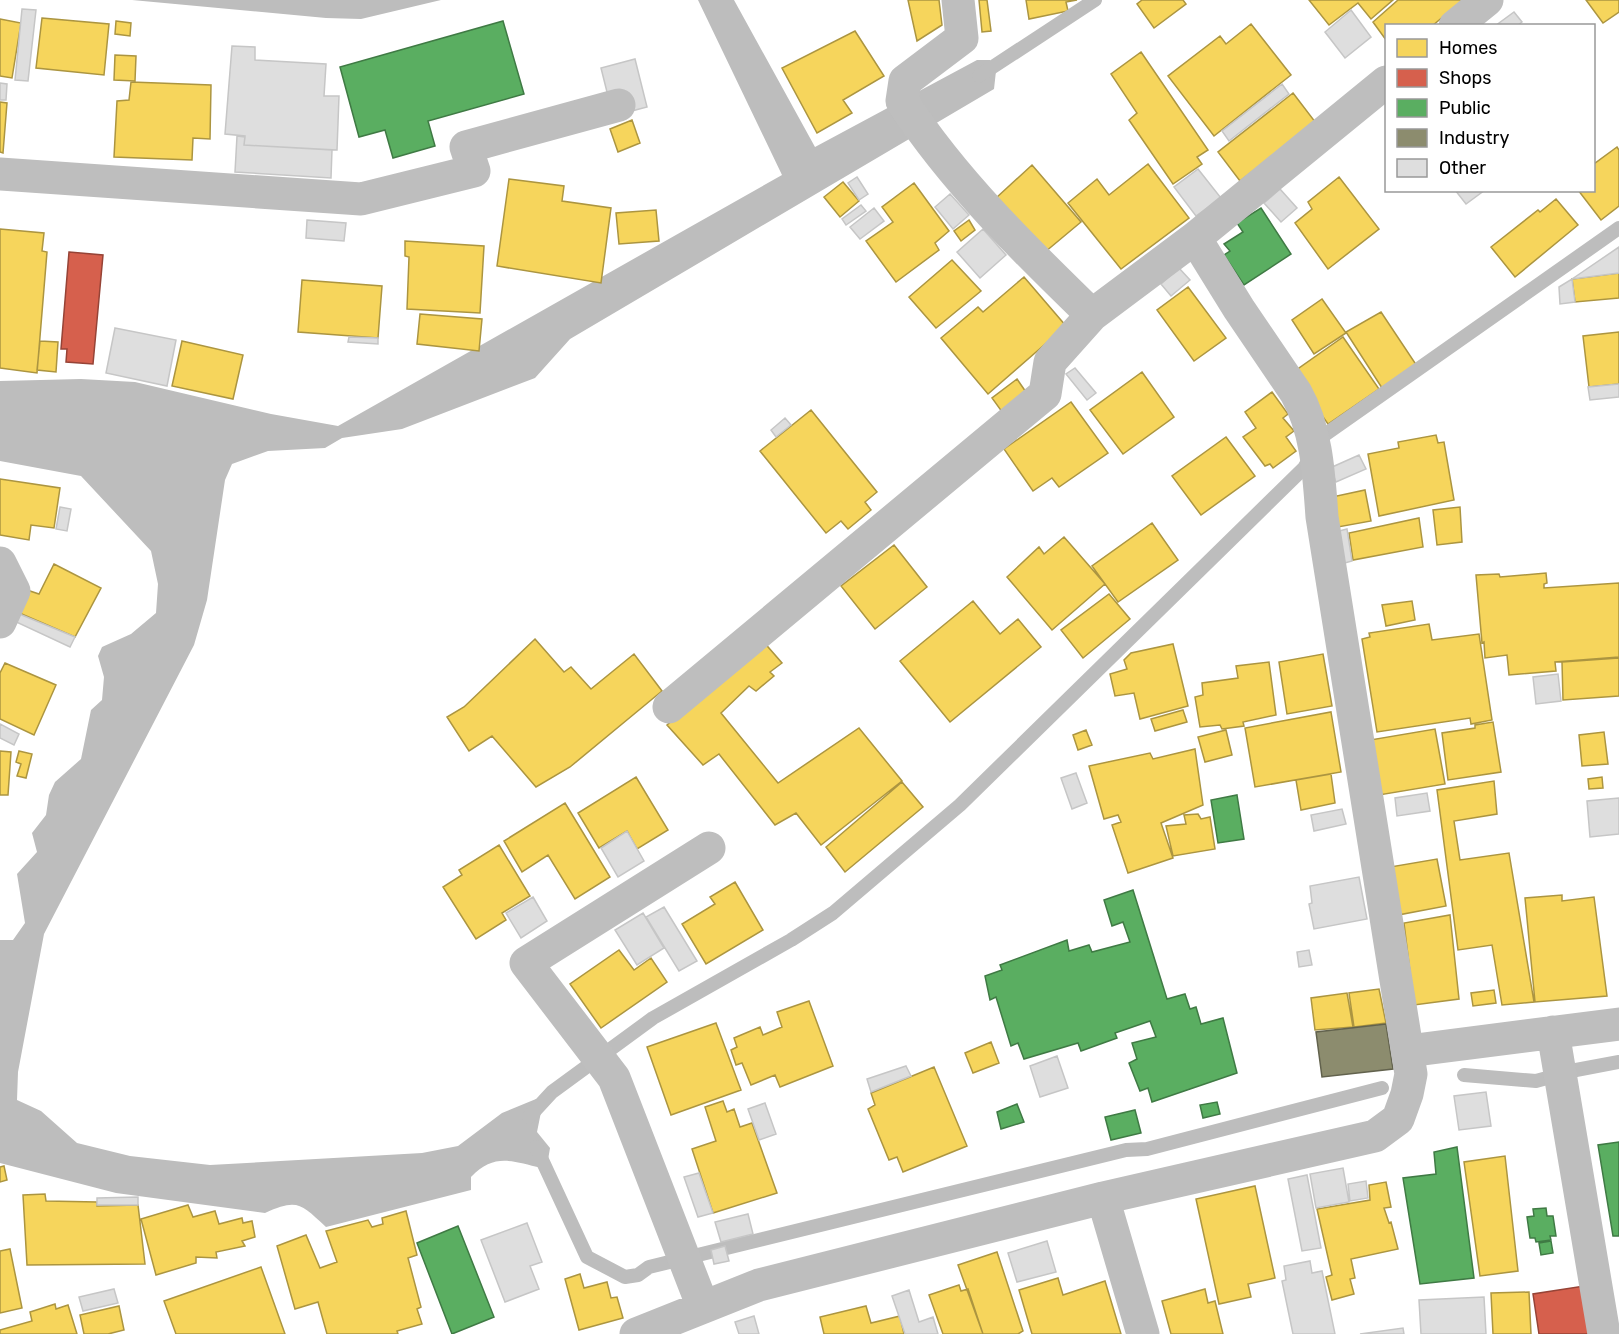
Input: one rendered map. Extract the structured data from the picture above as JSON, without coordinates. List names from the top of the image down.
{
  "legend": [
    "Homes",
    "Shops",
    "Public",
    "Industry",
    "Other"
  ]
}
